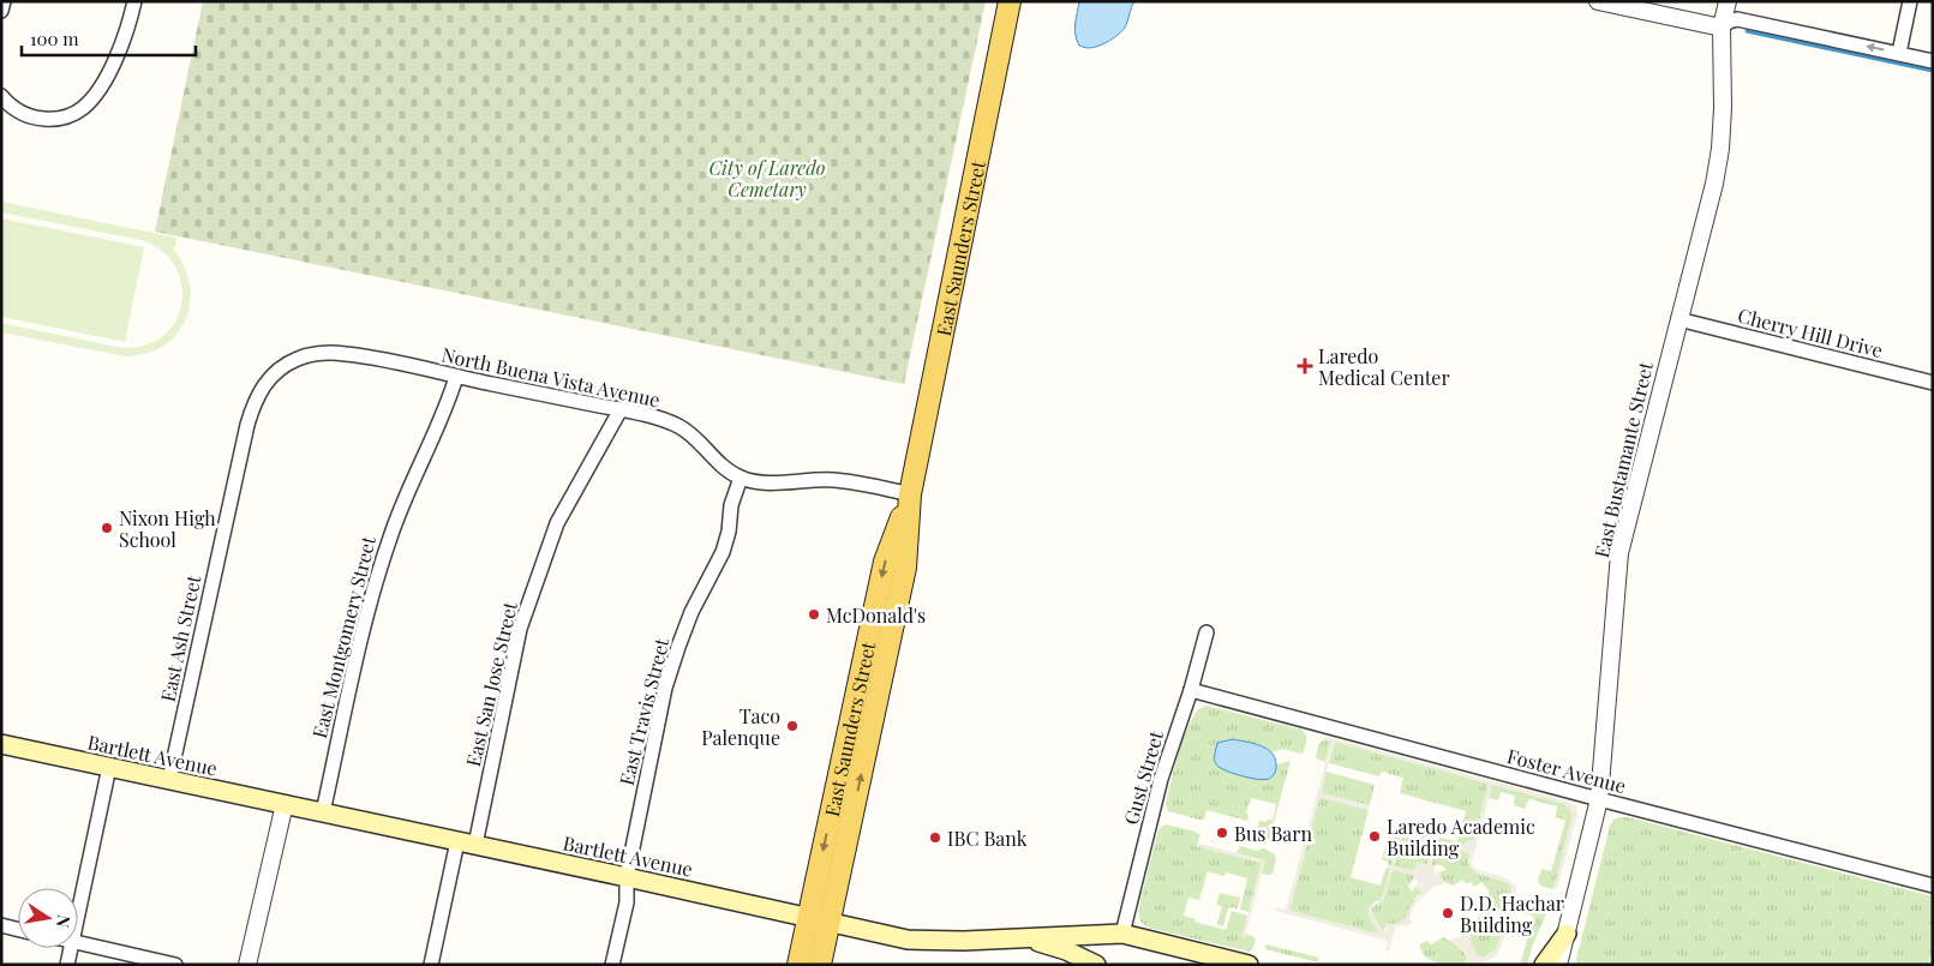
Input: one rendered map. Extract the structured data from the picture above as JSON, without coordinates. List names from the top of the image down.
{
  "streets": {
    "main road": ["East Saunders Street", "Bartlett Avenue"],
    "street": [
      "Cherry Hill Drive",
      "North Buena Vista Avenue",
      "East Bustamante Street",
      "East Montgomery Street",
      "East Ash Street",
      "East San Jose Street",
      "East Travis Street",
      "Foster Avenue",
      "Gust Street"
    ]
  },
  "crossings": [
    ["East Saunders Street", "Bartlett Avenue"],
    ["Cherry Hill Drive", "East Bustamante Street"],
    ["North Buena Vista Avenue", "East Montgomery Street"],
    ["North Buena Vista Avenue", "East Ash Street"],
    ["North Buena Vista Avenue", "East San Jose Street"],
    ["North Buena Vista Avenue", "East Travis Street"],
    ["East Bustamante Street", "Foster Avenue"],
    ["East Montgomery Street", "Bartlett Avenue"],
    ["East Ash Street", "Bartlett Avenue"],
    ["East San Jose Street", "Bartlett Avenue"],
    ["East Travis Street", "Bartlett Avenue"],
    ["Bartlett Avenue", "Gust Street"],
    ["Foster Avenue", "Gust Street"]
  ],
  "parks": ["City of Laredo Cemetary"],
  "places": {
    "health": ["Laredo Medical Center"],
    "other": [
      "Nixon High School",
      "McDonald's",
      "Taco Palenque",
      "Bus Barn",
      "Laredo Academic Building",
      "IBC Bank",
      "D.D. Hachar Building"
    ]
  },
  "scale_bar": "100 m",
  "north": "right"
}
